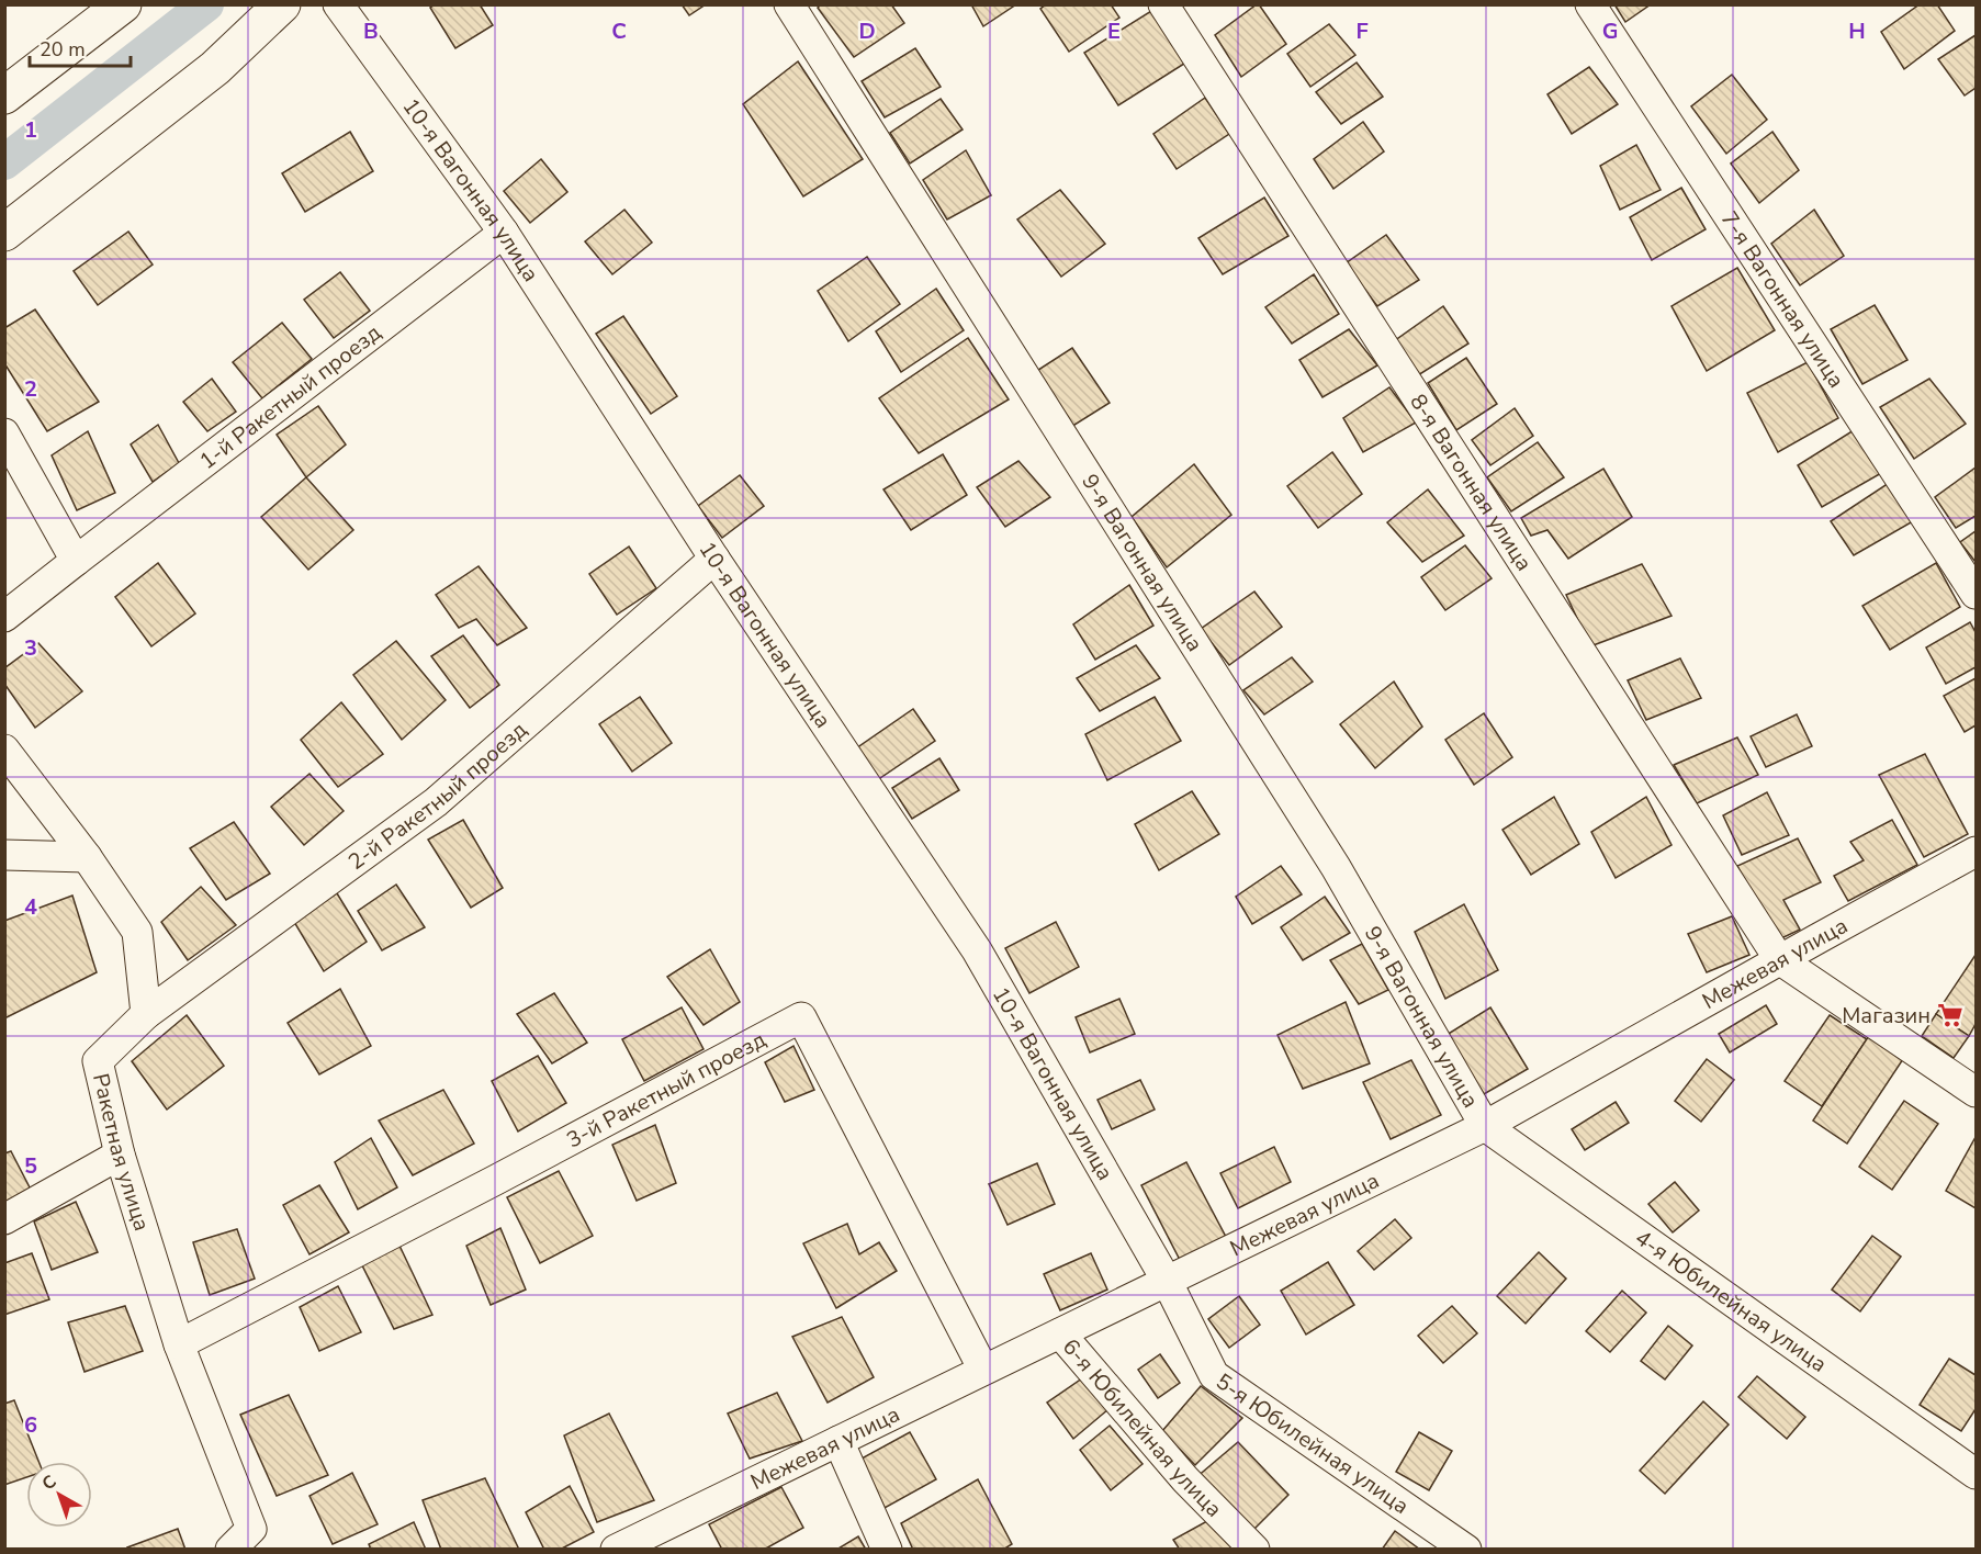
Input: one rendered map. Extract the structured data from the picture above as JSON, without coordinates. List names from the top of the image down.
{
  "streets": {
    "street": [
      "10-я Вагонная улица",
      "7-я Вагонная улица",
      "1-й Ракетный проезд",
      "8-я Вагонная улица",
      "9-я Вагонная улица",
      "2-й Ракетный проезд",
      "Межевая улица",
      "3-й Ракетный проезд",
      "Ракетная улица",
      "4-я Юбилейная улица",
      "6-я Юбилейная улица",
      "5-я Юбилейная улица"
    ]
  },
  "crossings": [
    ["10-я Вагонная улица", "1-й Ракетный проезд"],
    ["10-я Вагонная улица", "2-й Ракетный проезд"],
    ["10-я Вагонная улица", "Межевая улица"],
    ["10-я Вагонная улица", "5-я Юбилейная улица"],
    ["8-я Вагонная улица", "Межевая улица"],
    ["9-я Вагонная улица", "Межевая улица"],
    ["9-я Вагонная улица", "4-я Юбилейная улица"],
    ["2-й Ракетный проезд", "Ракетная улица"],
    ["Межевая улица", "3-й Ракетный проезд"],
    ["Межевая улица", "4-я Юбилейная улица"],
    ["Межевая улица", "6-я Юбилейная улица"],
    ["Межевая улица", "5-я Юбилейная улица"],
    ["3-й Ракетный проезд", "Ракетная улица"]
  ],
  "places": {
    "supermarket": ["Магазин"]
  },
  "scale_bar": "20 m",
  "north": "top left",
  "grid": {
    "columns": [
      "B",
      "C",
      "D",
      "E",
      "F",
      "G",
      "H"
    ],
    "rows": [
      "1",
      "2",
      "3",
      "4",
      "5",
      "6"
    ]
  }
}
